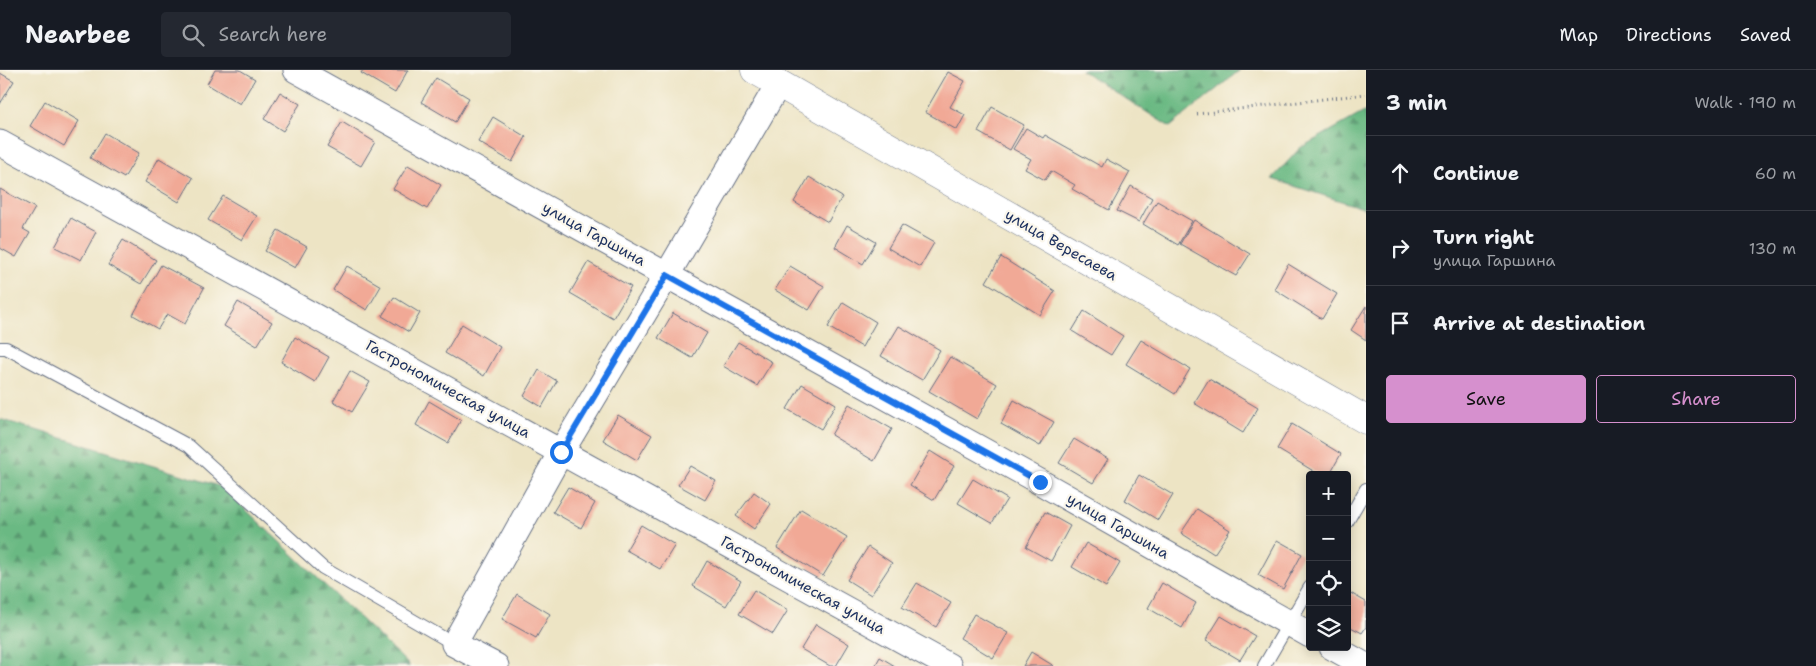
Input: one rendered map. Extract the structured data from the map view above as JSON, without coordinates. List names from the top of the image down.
{
  "streets": {
    "street": ["улица Гаршина", "улица Вересаева", "Гастрономическая улица"]
  },
  "page": {
    "header": "Nearbee",
    "search": "Search here",
    "nav": ["Map", "Directions", "Saved"],
    "heading": ["3 min", "Walk · 190 m"],
    "list": [
      ["Continue", "60 m"],
      ["Turn right", "улица Гаршина", "130 m"],
      "Arrive at destination"
    ],
    "buttons": ["Save", "Share"],
    "map_buttons": ["+", "−"]
  }
}
